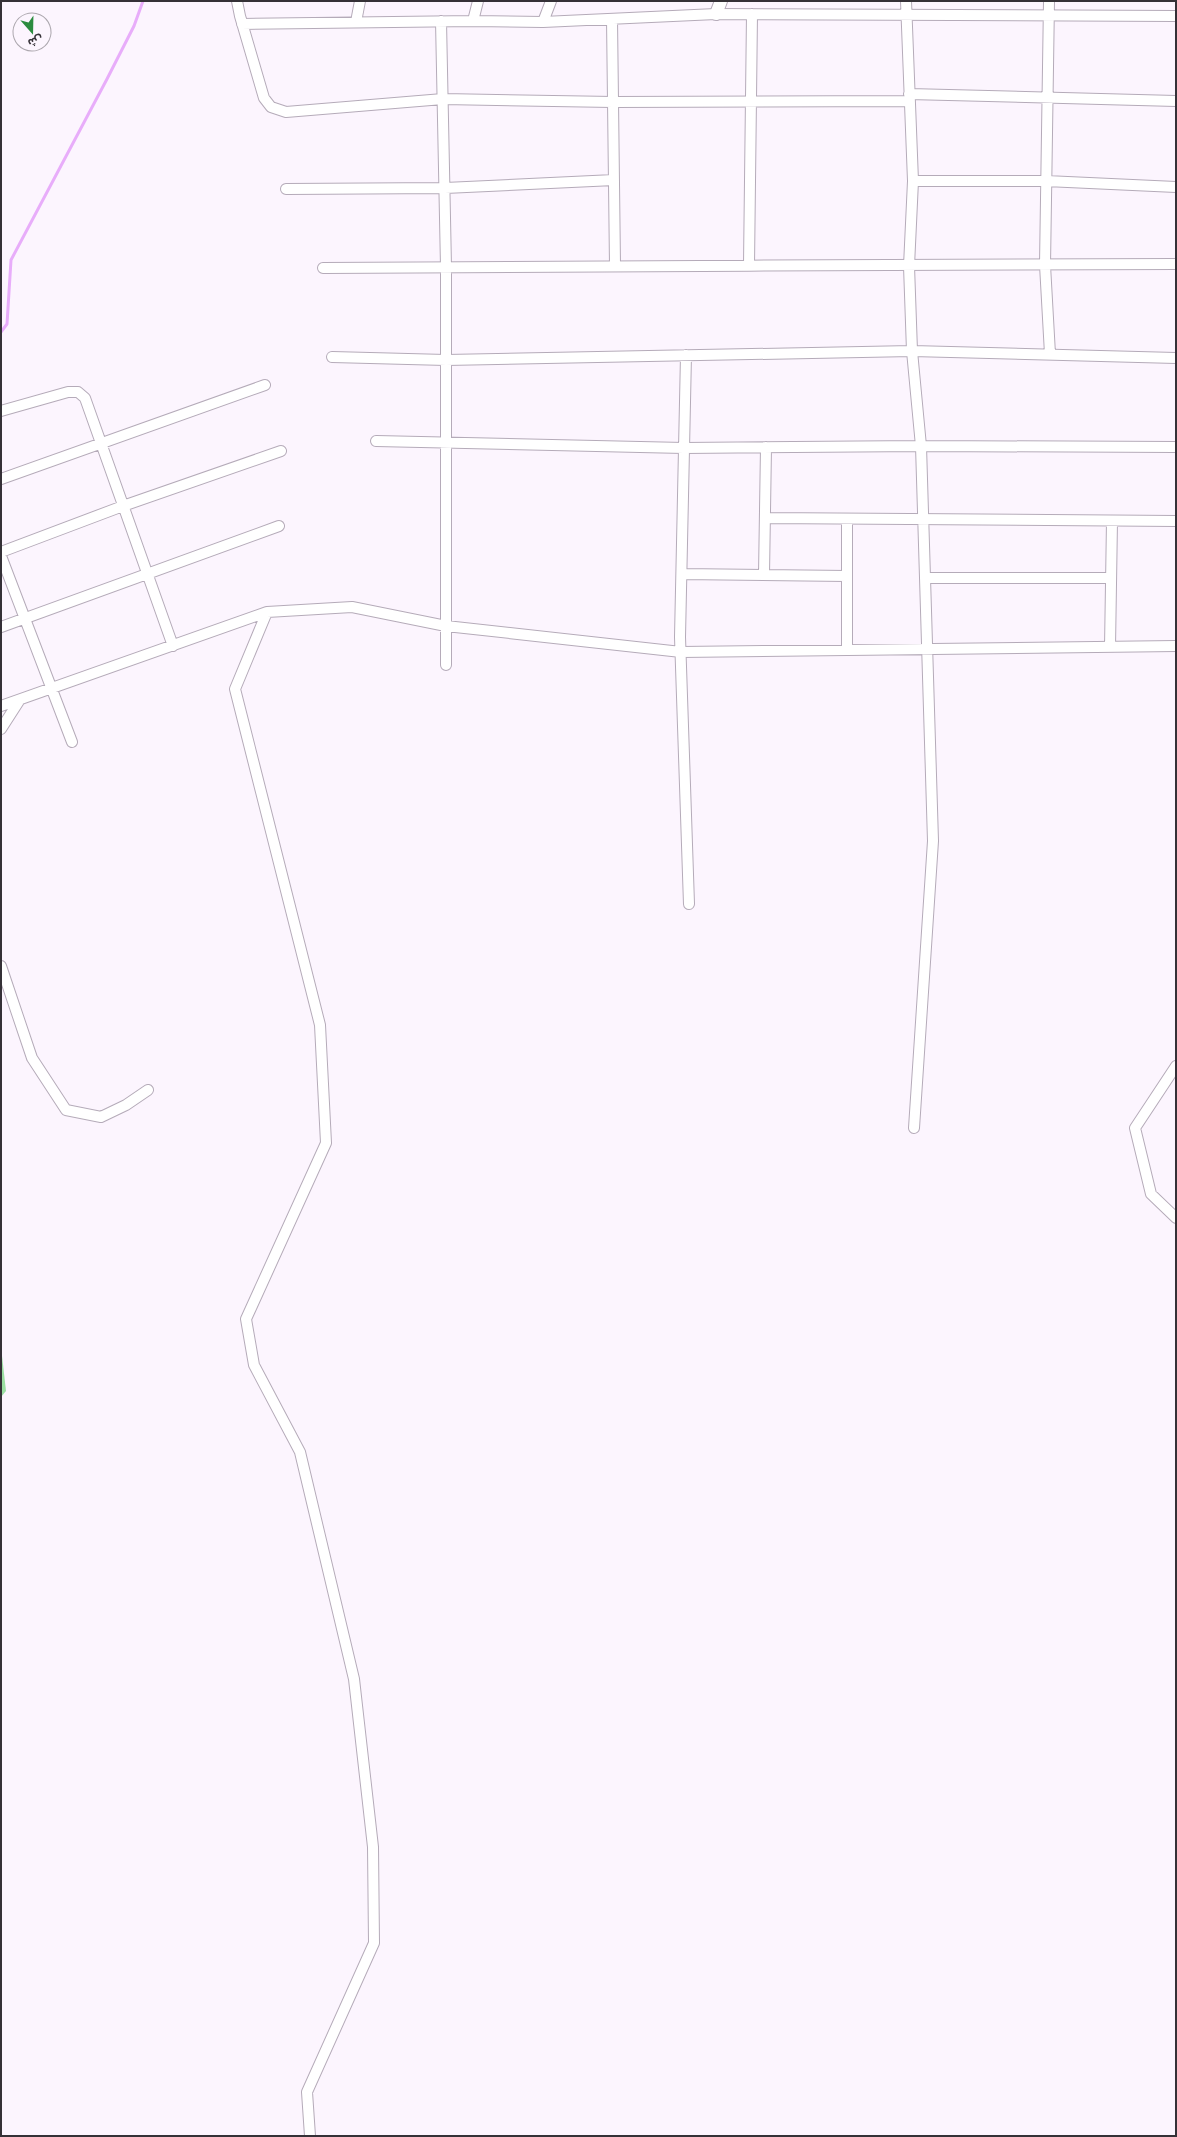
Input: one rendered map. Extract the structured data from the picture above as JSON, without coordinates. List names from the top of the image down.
{
  "north": "bottom"
}
